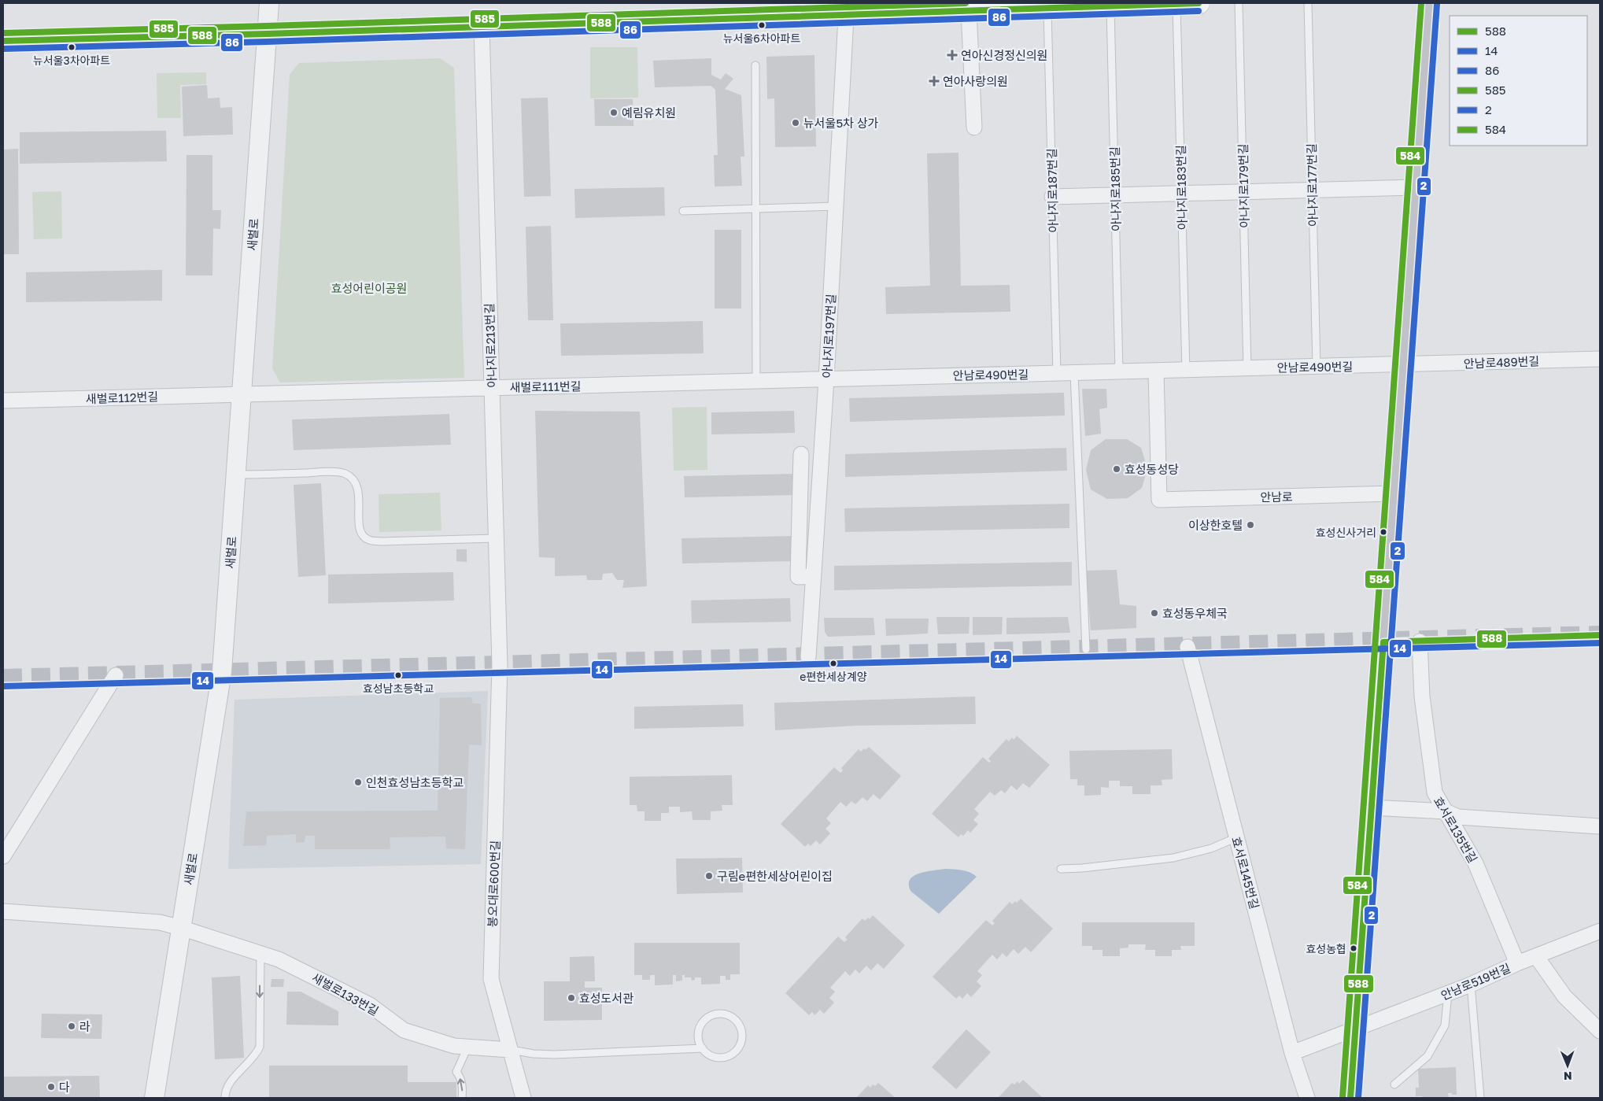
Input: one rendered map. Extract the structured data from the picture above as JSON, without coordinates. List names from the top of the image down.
{
  "streets": {
    "street": [
      "새벌로",
      "아나지로197번길",
      "아나지로213번길",
      "안남로489번길",
      "안남로490번길",
      "새벌로111번길",
      "새벌로112번길",
      "안남로",
      "효서로135번길",
      "효서로145번길",
      "봉오대로600번길",
      "안남로519번길",
      "새벌로133번길"
    ],
    "lane": [
      "아나지로177번길",
      "아나지로179번길",
      "아나지로183번길",
      "아나지로185번길",
      "아나지로187번길"
    ]
  },
  "crossings": [
    ["아나지로177번길", "안남로490번길"],
    ["아나지로179번길", "안남로490번길"],
    ["아나지로183번길", "안남로490번길"],
    ["아나지로185번길", "안남로490번길"],
    ["아나지로187번길", "안남로490번길"],
    ["새벌로", "새벌로111번길"],
    ["새벌로", "새벌로112번길"],
    ["새벌로", "새벌로133번길"],
    ["아나지로197번길", "안남로490번길"],
    ["아나지로197번길", "새벌로111번길"],
    ["아나지로213번길", "새벌로111번길"],
    ["아나지로213번길", "봉오대로600번길"],
    ["안남로489번길", "안남로490번길"],
    ["안남로490번길", "새벌로111번길"],
    ["안남로490번길", "안남로"],
    ["새벌로111번길", "새벌로112번길"],
    ["효서로135번길", "안남로519번길"],
    ["효서로145번길", "안남로519번길"],
    ["봉오대로600번길", "새벌로133번길"]
  ],
  "parks": ["효성어린이공원"],
  "places": {
    "other": [
      "뉴서울6차아파트",
      "뉴서울3차아파트",
      "예림유치원",
      "뉴서울5차 상가",
      "효성동성당",
      "이상한호텔",
      "효성신사거리",
      "효성동우체국",
      "e편한세상계양",
      "효성남초등학교",
      "인천효성남초등학교",
      "구림e편한세상어린이집",
      "효성농협",
      "효성도서관",
      "라",
      "다"
    ],
    "health": ["연아신경정신의원", "연아사랑의원"]
  },
  "lines": [
    "transit line 588",
    "transit line 585",
    "transit line 584",
    "transit line 2",
    "transit line 86",
    "transit line 14"
  ],
  "legend": [
    "588",
    "14",
    "86",
    "585",
    "2",
    "584"
  ],
  "north": "bottom"
}
